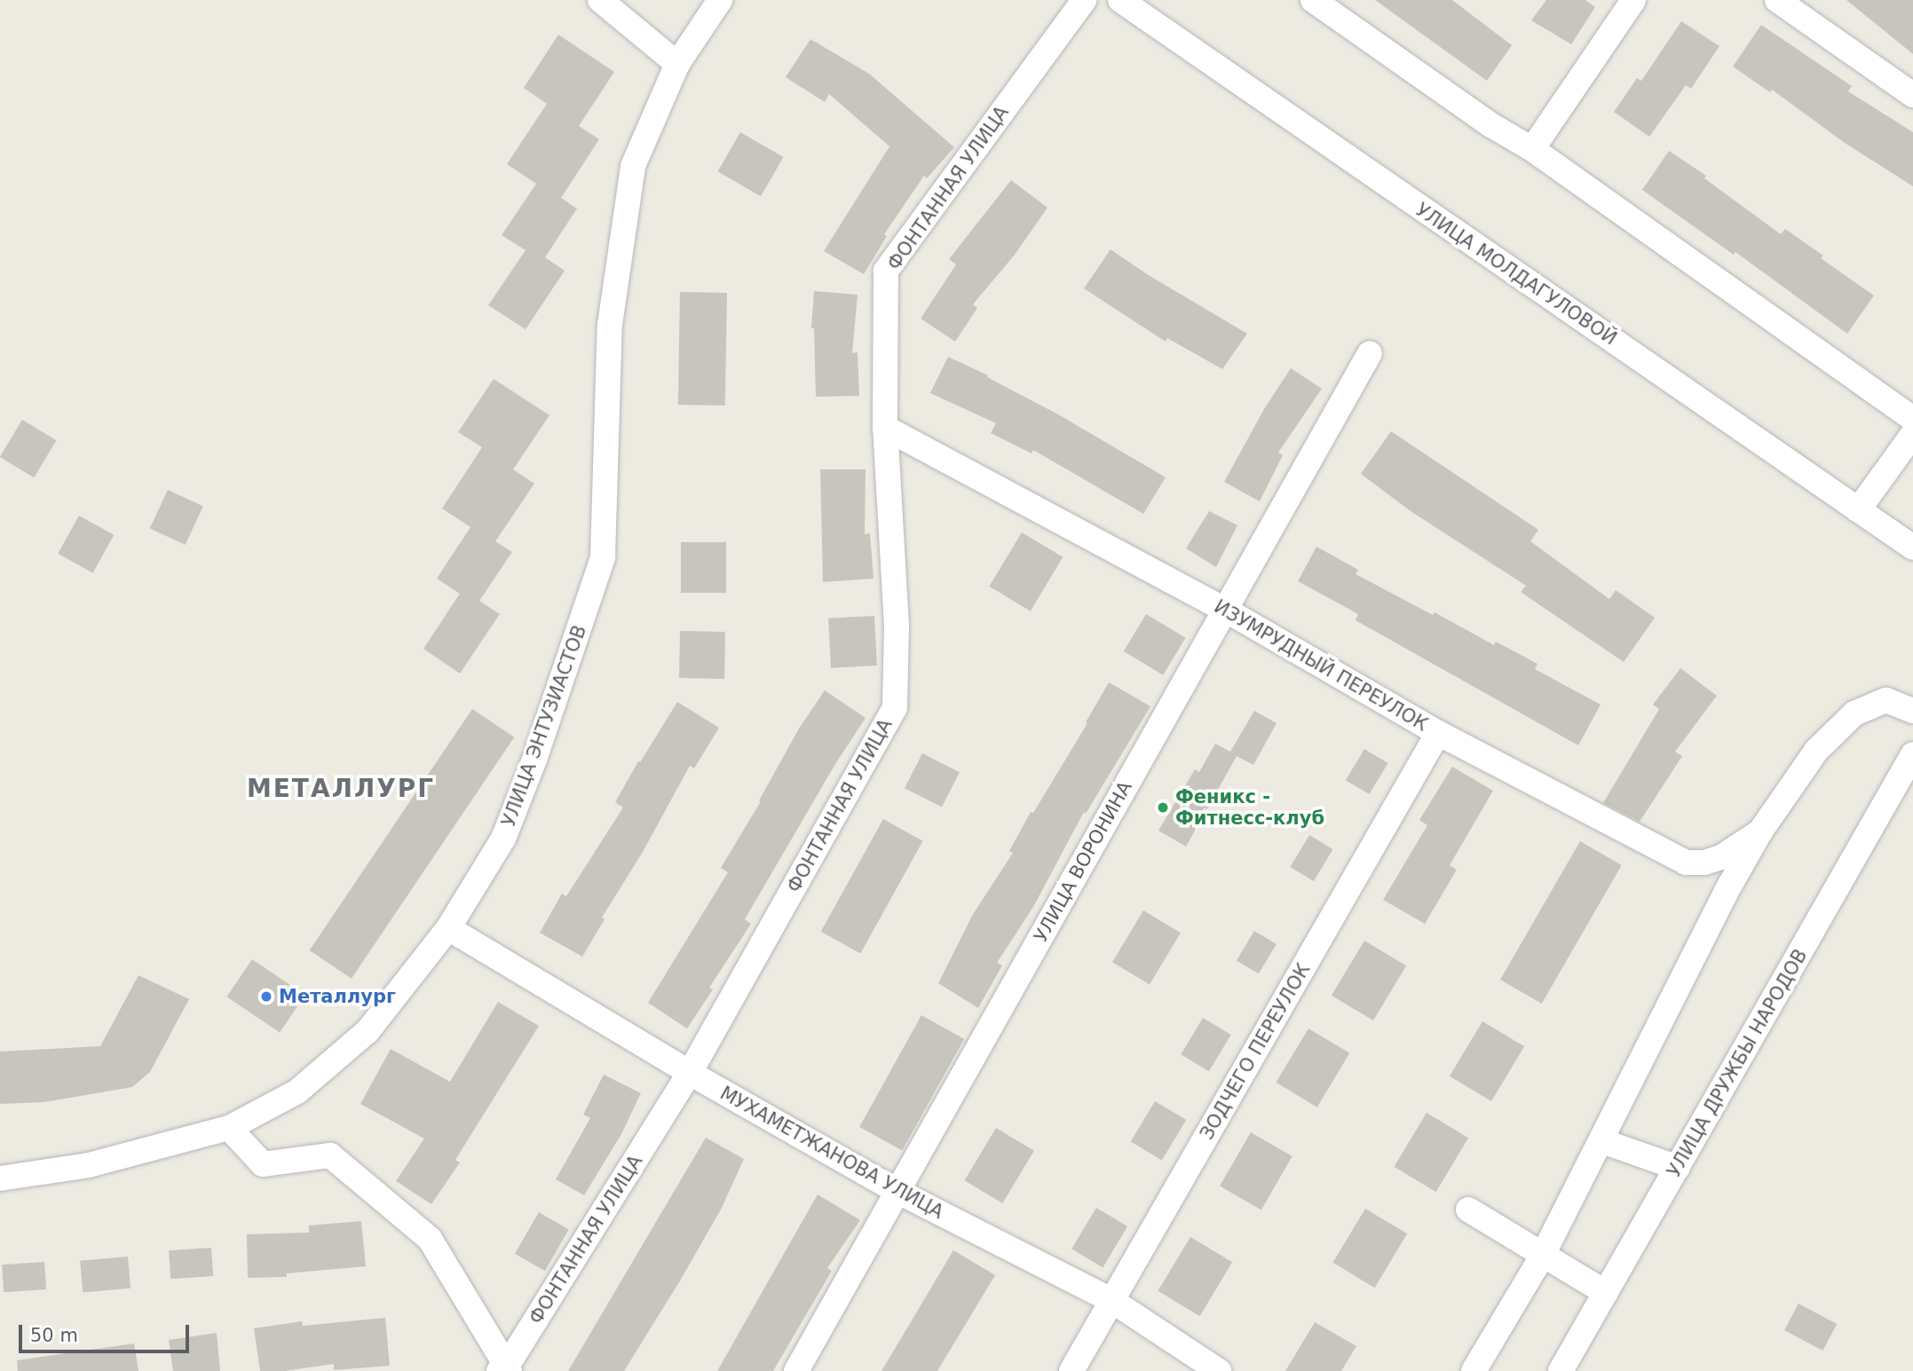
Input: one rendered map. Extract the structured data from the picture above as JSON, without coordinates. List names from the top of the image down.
{
  "streets": {
    "street": [
      "ФОНТАННАЯ УЛИЦА",
      "УЛИЦА МОЛДАГУЛОВОЙ",
      "ИЗУМРУДНЫЙ ПЕРЕУЛОК",
      "УЛИЦА ЭНТУЗИАСТОВ",
      "УЛИЦА ВОРОНИНА",
      "ЗОДЧЕГО ПЕРЕУЛОК",
      "УЛИЦА ДРУЖБЫ НАРОДОВ",
      "МУХАМЕТЖАНОВА УЛИЦА"
    ]
  },
  "crossings": [
    ["ФОНТАННАЯ УЛИЦА", "ИЗУМРУДНЫЙ ПЕРЕУЛОК"],
    ["ФОНТАННАЯ УЛИЦА", "МУХАМЕТЖАНОВА УЛИЦА"],
    ["ИЗУМРУДНЫЙ ПЕРЕУЛОК", "УЛИЦА ВОРОНИНА"],
    ["ИЗУМРУДНЫЙ ПЕРЕУЛОК", "ЗОДЧЕГО ПЕРЕУЛОК"],
    ["УЛИЦА ЭНТУЗИАСТОВ", "МУХАМЕТЖАНОВА УЛИЦА"],
    ["УЛИЦА ВОРОНИНА", "МУХАМЕТЖАНОВА УЛИЦА"],
    ["ЗОДЧЕГО ПЕРЕУЛОК", "МУХАМЕТЖАНОВА УЛИЦА"]
  ],
  "districts": ["МЕТАЛЛУРГ"],
  "places": ["Феникс - Фитнесс-клуб", "Металлург"],
  "scale_bar": "50 m"
}
